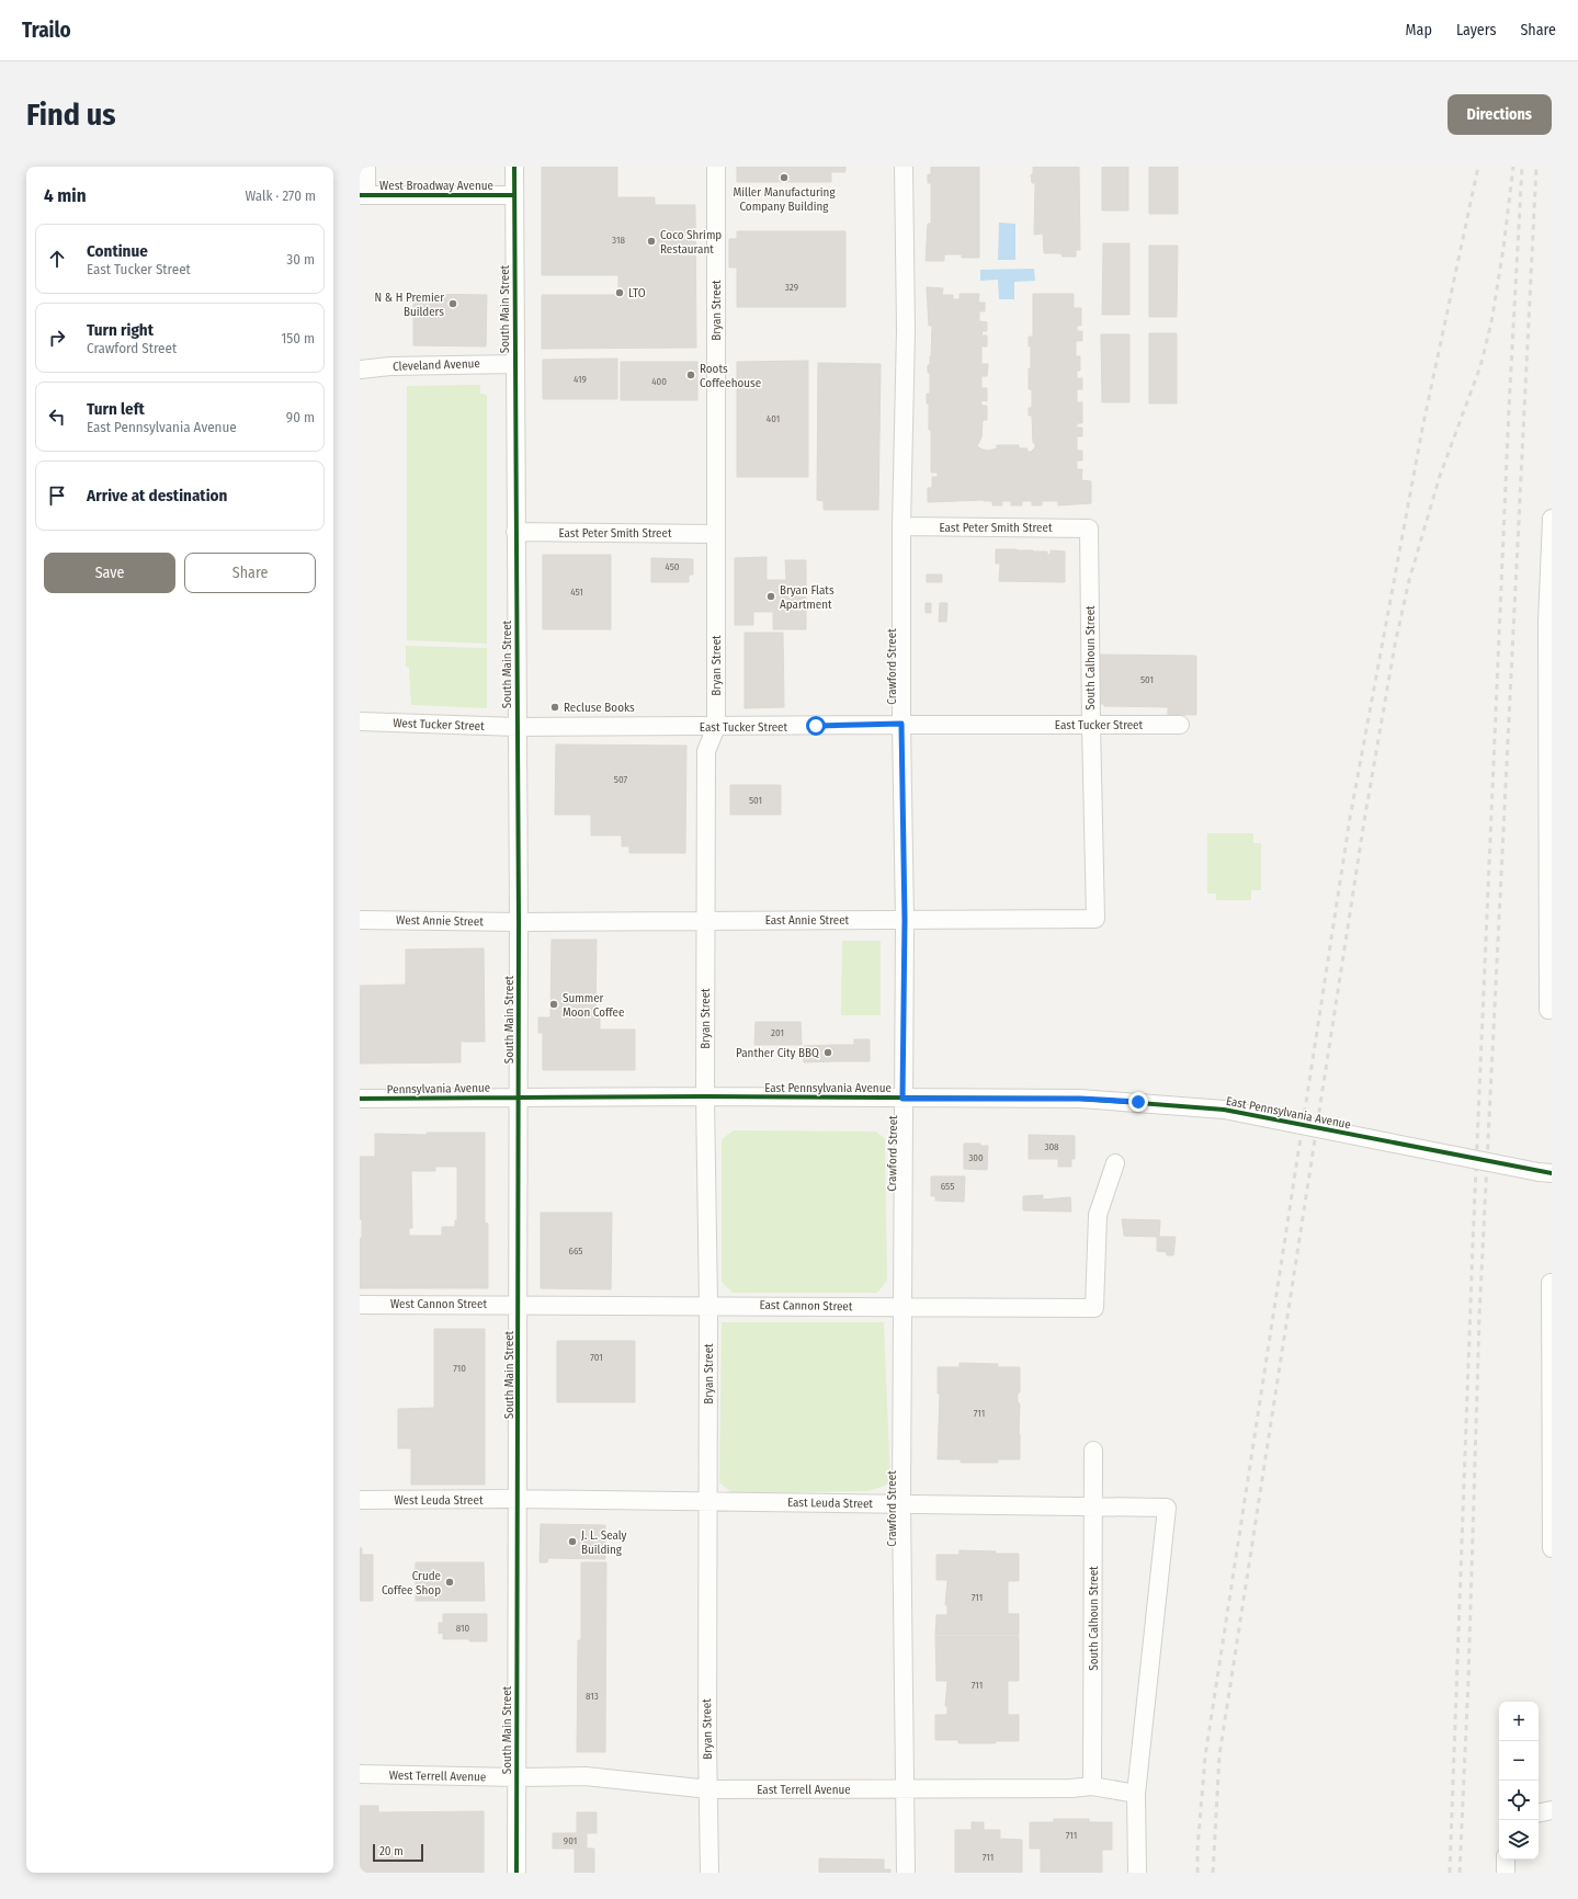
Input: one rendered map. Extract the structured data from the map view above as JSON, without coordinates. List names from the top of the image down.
{
  "streets": {
    "street": [
      "West Broadway Avenue",
      "South Main Street",
      "Bryan Street",
      "Cleveland Avenue",
      "East Peter Smith Street",
      "South Calhoun Street",
      "Crawford Street",
      "West Tucker Street",
      "East Tucker Street",
      "East Annie Street",
      "West Annie Street",
      "East Pennsylvania Avenue",
      "Pennsylvania Avenue",
      "West Cannon Street",
      "East Cannon Street",
      "West Leuda Street",
      "East Leuda Street",
      "West Terrell Avenue",
      "East Terrell Avenue"
    ]
  },
  "crossings": [
    ["West Broadway Avenue", "South Main Street"],
    ["South Main Street", "Cleveland Avenue"],
    ["South Main Street", "East Peter Smith Street"],
    ["South Main Street", "West Tucker Street"],
    ["South Main Street", "East Tucker Street"],
    ["South Main Street", "East Annie Street"],
    ["South Main Street", "West Annie Street"],
    ["South Main Street", "East Pennsylvania Avenue"],
    ["South Main Street", "Pennsylvania Avenue"],
    ["South Main Street", "West Cannon Street"],
    ["South Main Street", "East Cannon Street"],
    ["South Main Street", "West Leuda Street"],
    ["South Main Street", "East Leuda Street"],
    ["South Main Street", "West Terrell Avenue"],
    ["South Main Street", "East Terrell Avenue"],
    ["Bryan Street", "East Peter Smith Street"],
    ["Bryan Street", "East Tucker Street"],
    ["Bryan Street", "East Annie Street"],
    ["Bryan Street", "East Pennsylvania Avenue"],
    ["Bryan Street", "East Cannon Street"],
    ["Bryan Street", "East Leuda Street"],
    ["Bryan Street", "East Terrell Avenue"],
    ["East Peter Smith Street", "South Calhoun Street"],
    ["East Peter Smith Street", "Crawford Street"],
    ["South Calhoun Street", "East Tucker Street"],
    ["South Calhoun Street", "East Annie Street"],
    ["South Calhoun Street", "East Leuda Street"],
    ["South Calhoun Street", "East Terrell Avenue"],
    ["Crawford Street", "East Tucker Street"],
    ["Crawford Street", "East Annie Street"],
    ["Crawford Street", "East Pennsylvania Avenue"],
    ["Crawford Street", "East Cannon Street"],
    ["Crawford Street", "East Leuda Street"],
    ["Crawford Street", "East Terrell Avenue"],
    ["West Tucker Street", "East Tucker Street"],
    ["East Annie Street", "West Annie Street"],
    ["East Pennsylvania Avenue", "Pennsylvania Avenue"],
    ["West Cannon Street", "East Cannon Street"],
    ["West Leuda Street", "East Leuda Street"],
    ["East Leuda Street", "East Terrell Avenue"],
    ["West Terrell Avenue", "East Terrell Avenue"]
  ],
  "places": [
    "Miller Manufacturing Company Building",
    "Coco Shrimp Restaurant",
    "LTO",
    "N & H Premier Builders",
    "Roots Coffeehouse",
    "Bryan Flats Apartment",
    "Recluse Books",
    "Summer Moon Coffee",
    "Panther City BBQ",
    "J. L. Sealy Building",
    "Crude Coffee Shop"
  ],
  "house_numbers": [
    "318",
    "329",
    "419",
    "400",
    "401",
    "450",
    "451",
    "501",
    "507",
    "501",
    "201",
    "308",
    "300",
    "655",
    "665",
    "701",
    "710",
    "711",
    "711",
    "810",
    "711",
    "813",
    "711",
    "901",
    "711"
  ],
  "scale_bar": "20 m",
  "page": {
    "header": "Trailo",
    "nav": ["Map", "Layers", "Share"],
    "buttons": [
      "Directions",
      ["Save", "Share"]
    ],
    "title": "Find us",
    "heading": ["4 min", "Walk · 270 m"],
    "list": [
      ["Continue", "East Tucker Street", "30 m"],
      ["Turn right", "Crawford Street", "150 m"],
      ["Turn left", "East Pennsylvania Avenue", "90 m"],
      "Arrive at destination"
    ],
    "map_buttons": ["+", "−"],
    "scale": "20 m"
  }
}
